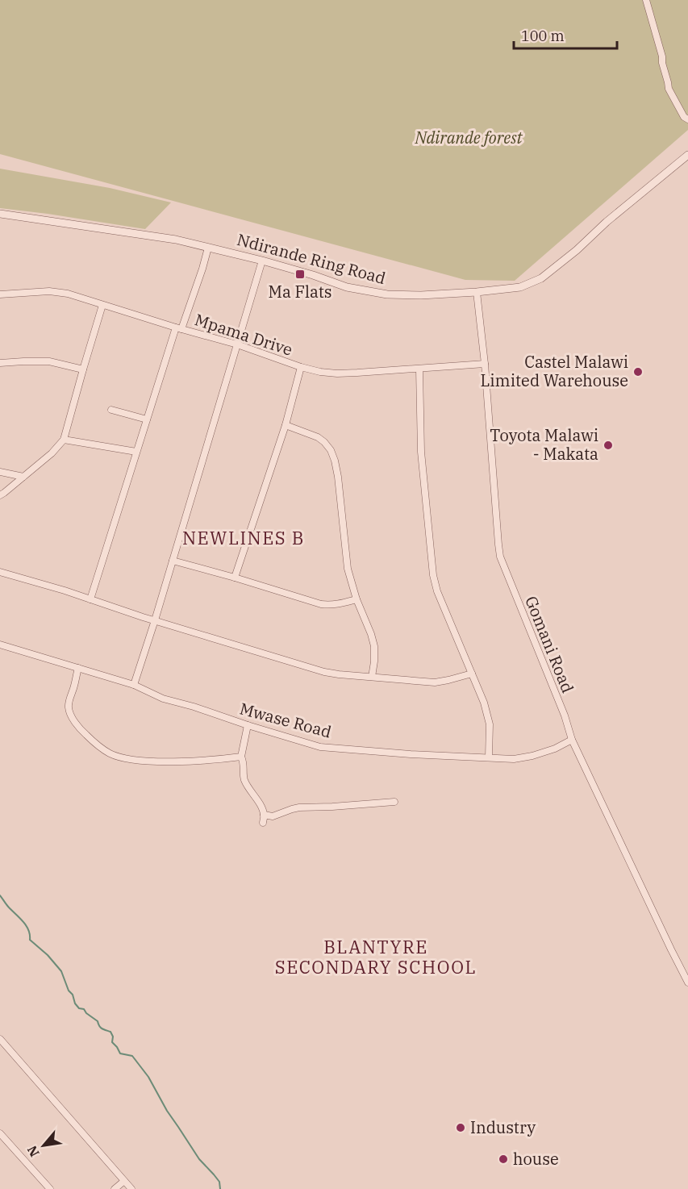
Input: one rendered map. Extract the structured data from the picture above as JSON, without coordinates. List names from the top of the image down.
{
  "streets": {
    "street": [
      "Ndirande Ring Road",
      "Mpama Drive",
      "Gomani Road",
      "Mwase Road"
    ]
  },
  "crossings": [
    ["Ndirande Ring Road", "Gomani Road"],
    ["Mpama Drive", "Gomani Road"],
    ["Gomani Road", "Mwase Road"]
  ],
  "districts": ["NEWLINES B", "BLANTYRE SECONDARY SCHOOL"],
  "parks": ["Ndirande forest"],
  "places": {
    "transit": ["Ma Flats"],
    "other": [
      "Castel Malawi Limited Warehouse",
      "Toyota Malawi - Makata",
      "Industry",
      "house"
    ]
  },
  "scale_bar": "100 m",
  "north": "bottom left"
}
